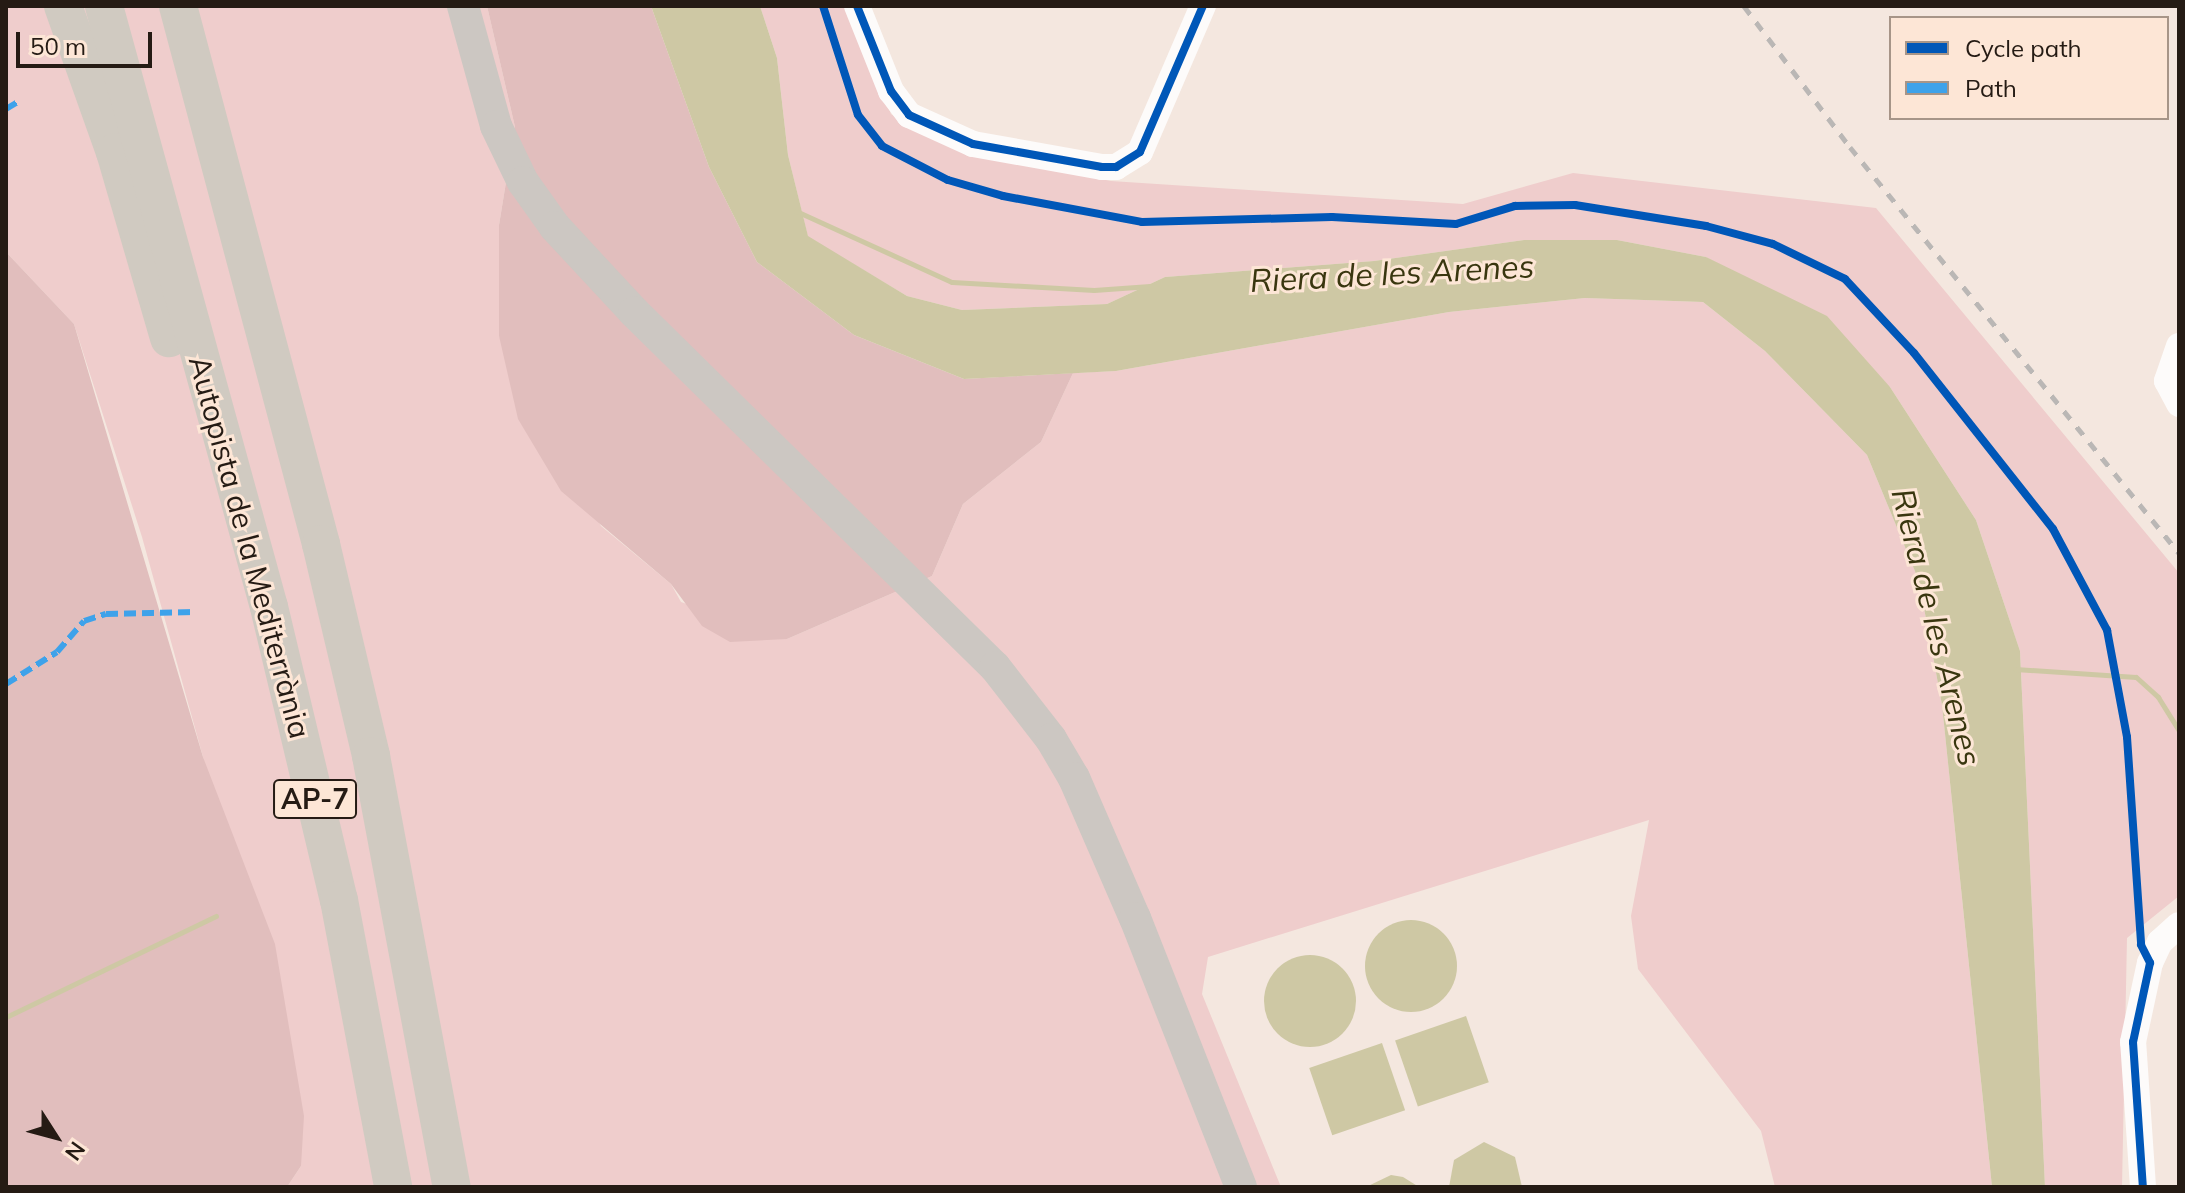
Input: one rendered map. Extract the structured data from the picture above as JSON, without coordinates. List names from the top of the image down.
{
  "streets": {
    "highway": ["Autopista de la Mediterrània", "AP-7"]
  },
  "water": ["Riera de les Arenes"],
  "legend": ["Cycle path", "Path"],
  "scale_bar": "50 m",
  "north": "bottom right"
}
